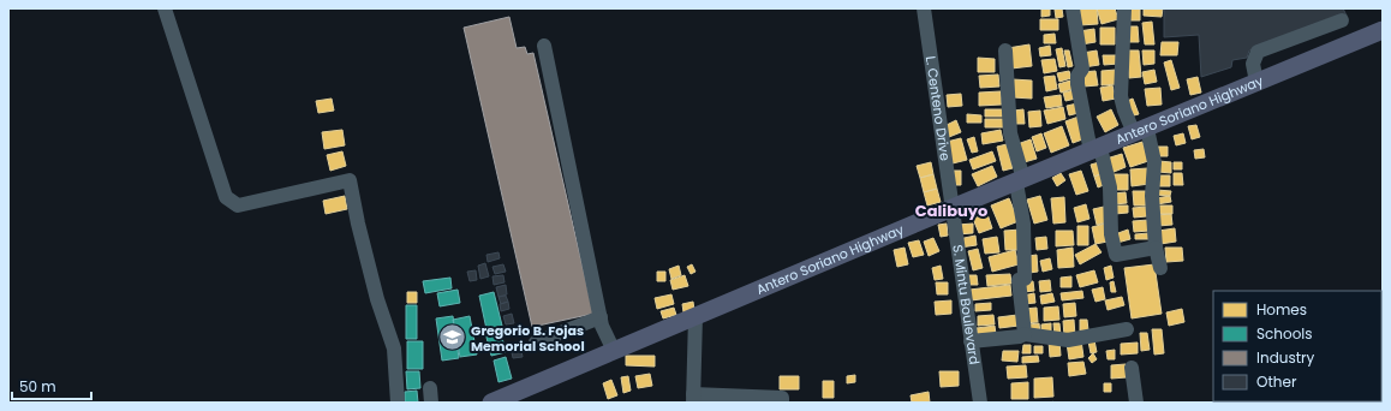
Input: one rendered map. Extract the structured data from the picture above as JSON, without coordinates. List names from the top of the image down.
{
  "streets": {
    "main road": ["Antero Soriano Highway"],
    "street": ["L. Centeno Drive", "S. Mintu Boulevard"]
  },
  "crossings": [
    ["L. Centeno Drive", "Antero Soriano Highway"],
    ["L. Centeno Drive", "S. Mintu Boulevard"],
    ["Antero Soriano Highway", "S. Mintu Boulevard"]
  ],
  "districts": ["Calibuyo"],
  "places": {
    "school or university": ["Gregorio B. Fojas Memorial School"]
  },
  "legend": [
    "Homes",
    "Schools",
    "Industry",
    "Other"
  ],
  "scale_bar": "50 m"
}
